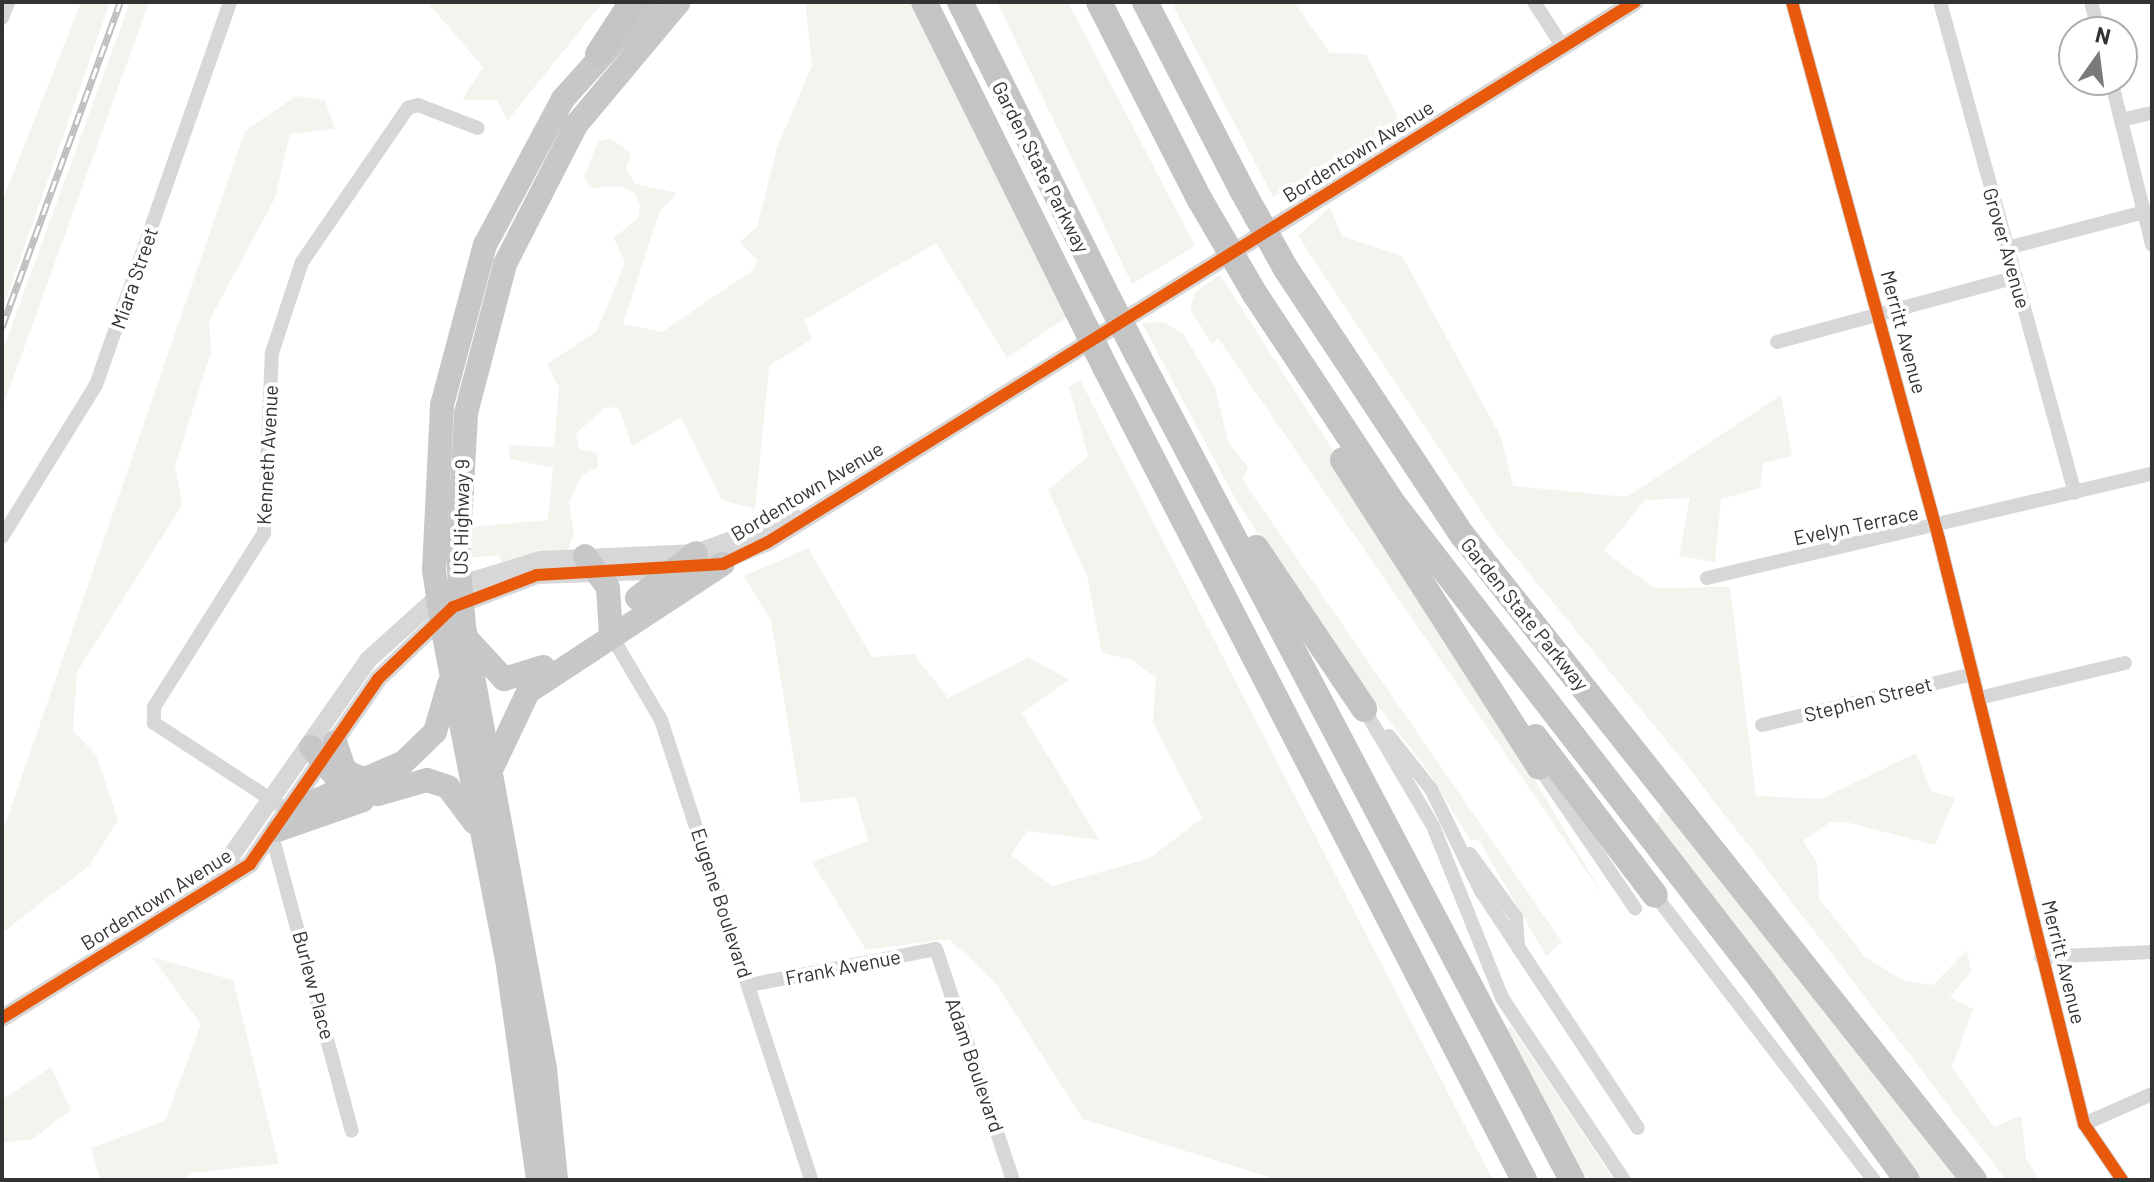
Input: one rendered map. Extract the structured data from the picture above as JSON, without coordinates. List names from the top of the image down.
{
  "streets": {
    "highway": ["Garden State Parkway", "US Highway 9"],
    "street": [
      "Bordentown Avenue",
      "Grover Avenue",
      "Miara Street",
      "Merritt Avenue",
      "Kenneth Avenue",
      "Evelyn Terrace",
      "Stephen Street",
      "Eugene Boulevard",
      "Frank Avenue",
      "Burlew Place",
      "Adam Boulevard"
    ]
  },
  "crossings": [
    ["Bordentown Avenue", "Kenneth Avenue"],
    ["Bordentown Avenue", "Burlew Place"],
    ["Grover Avenue", "Evelyn Terrace"],
    ["Merritt Avenue", "Evelyn Terrace"],
    ["Merritt Avenue", "Stephen Street"],
    ["Kenneth Avenue", "Burlew Place"],
    ["Eugene Boulevard", "Frank Avenue"],
    ["Frank Avenue", "Adam Boulevard"]
  ],
  "north": "top"
}
